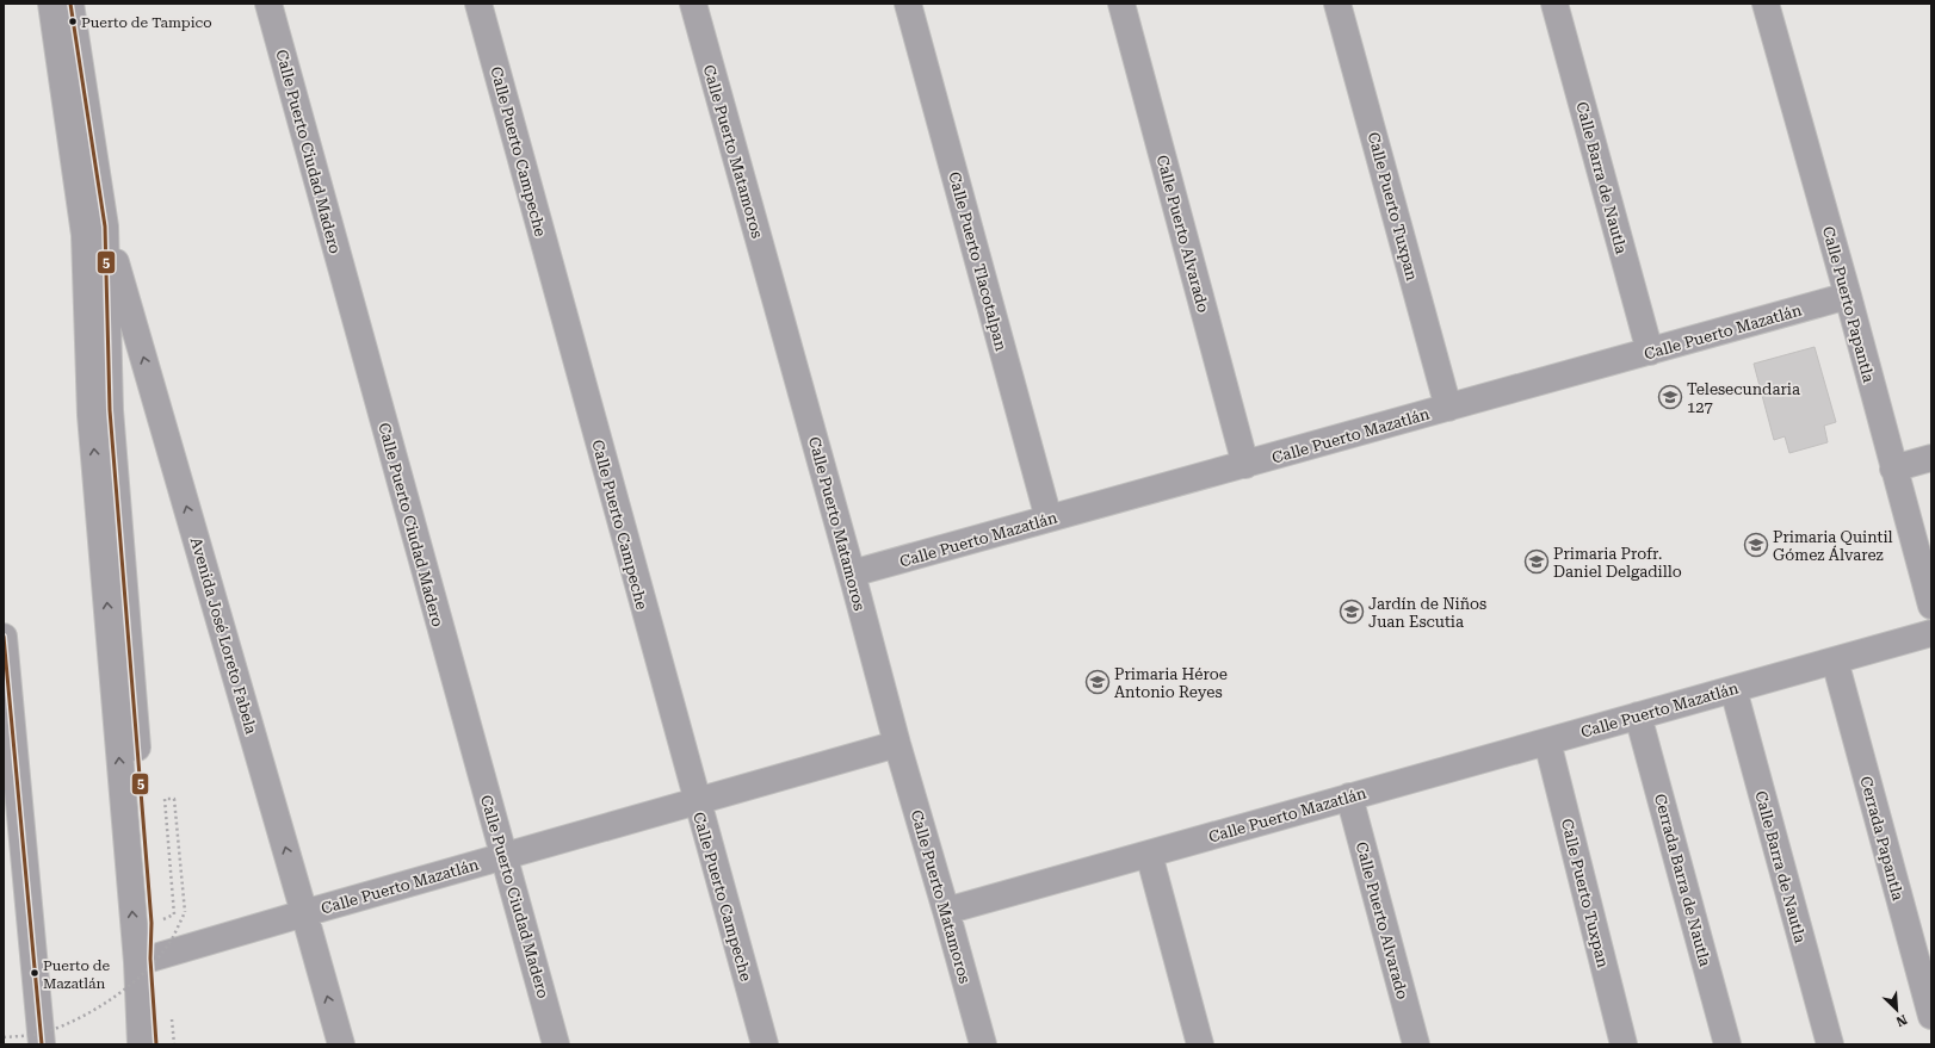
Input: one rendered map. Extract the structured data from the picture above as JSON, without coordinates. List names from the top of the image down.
{
  "streets": {
    "street": [
      "Calle Puerto Ciudad Madero",
      "Calle Puerto Campeche",
      "Calle Puerto Matamoros",
      "Calle Barra de Nautla",
      "Calle Puerto Tuxpan",
      "Calle Puerto Alvarado",
      "Calle Puerto Tlacotalpan",
      "Calle Puerto Papantla",
      "Calle Puerto Mazatlán",
      "Avenida José Loreto Fabela",
      "Cerrada Papantla",
      "Cerrada Barra de Nautla"
    ]
  },
  "crossings": [
    ["Calle Puerto Ciudad Madero", "Calle Puerto Mazatlán"],
    ["Calle Puerto Campeche", "Calle Puerto Mazatlán"],
    ["Calle Puerto Matamoros", "Calle Puerto Mazatlán"],
    ["Calle Barra de Nautla", "Calle Puerto Mazatlán"],
    ["Calle Puerto Tuxpan", "Calle Puerto Mazatlán"],
    ["Calle Puerto Alvarado", "Calle Puerto Mazatlán"],
    ["Calle Puerto Tlacotalpan", "Calle Puerto Mazatlán"],
    ["Calle Puerto Papantla", "Calle Puerto Mazatlán"],
    ["Calle Puerto Mazatlán", "Avenida José Loreto Fabela"],
    ["Calle Puerto Mazatlán", "Cerrada Papantla"],
    ["Calle Puerto Mazatlán", "Cerrada Barra de Nautla"]
  ],
  "places": {
    "other": ["Puerto de Tampico", "Puerto de Mazatlán"],
    "school or university": [
      "Telesecundaria 127",
      "Primaria Quintil Gómez Álvarez",
      "Primaria Profr. Daniel Delgadillo",
      "Jardín de Niños Juan Escutia",
      "Primaria Héroe Antonio Reyes"
    ]
  },
  "lines": ["transit line 5"],
  "north": "bottom right"
}
